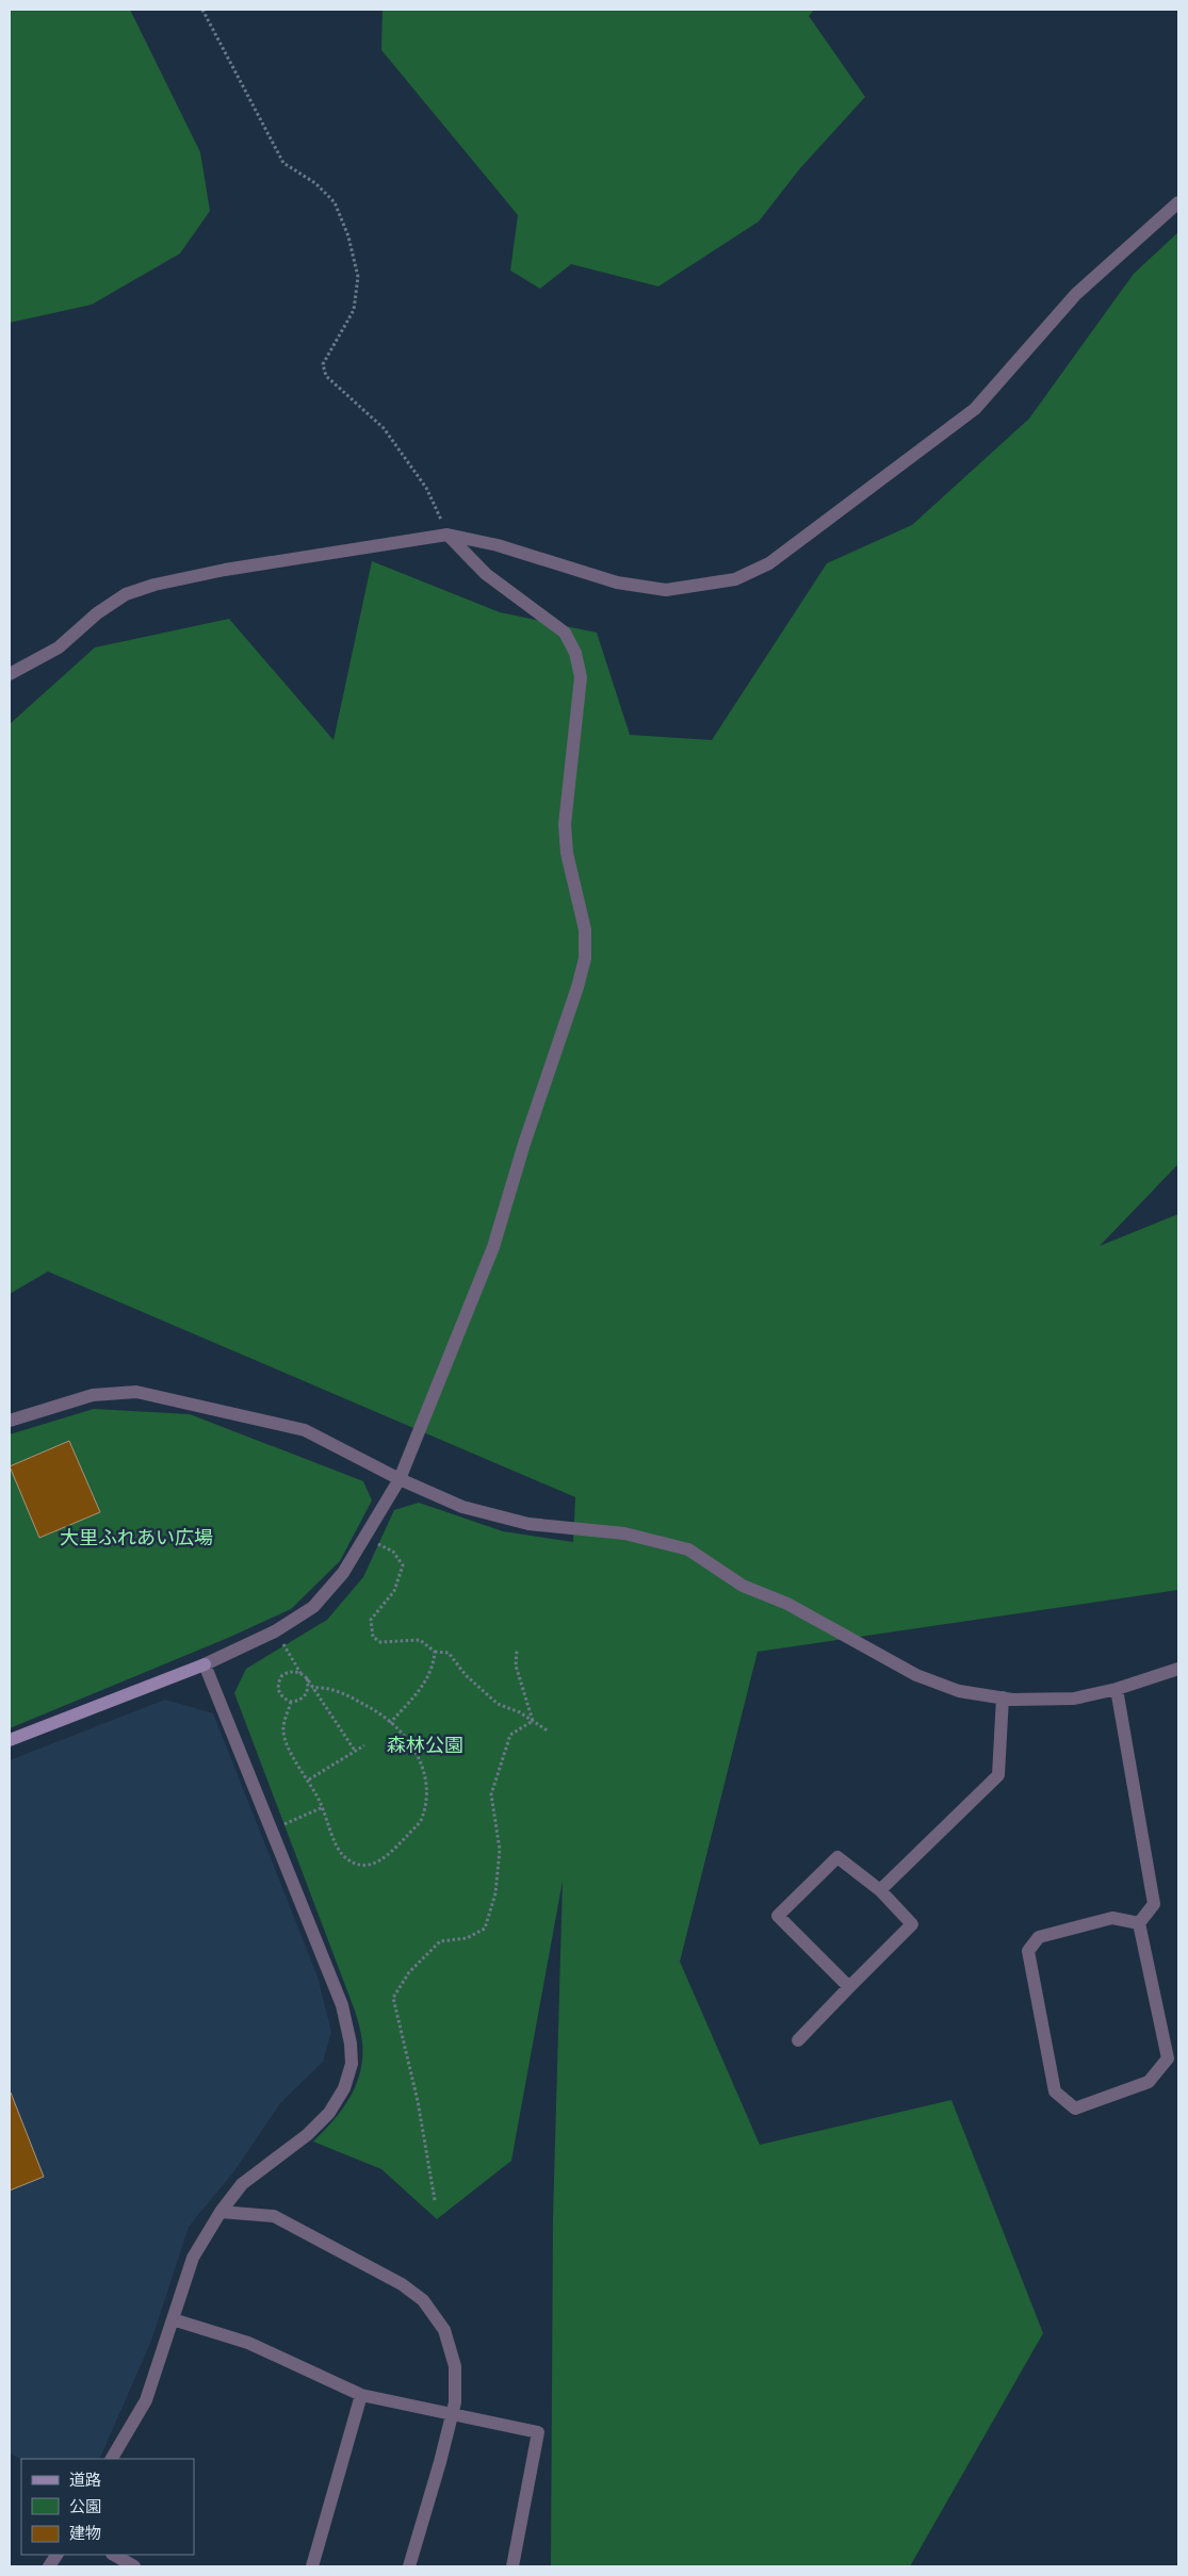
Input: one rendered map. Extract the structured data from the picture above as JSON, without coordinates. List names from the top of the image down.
{
  "parks": ["大里ふれあい広場", "森林公園"],
  "legend": ["道路", "公園", "建物"]
}
